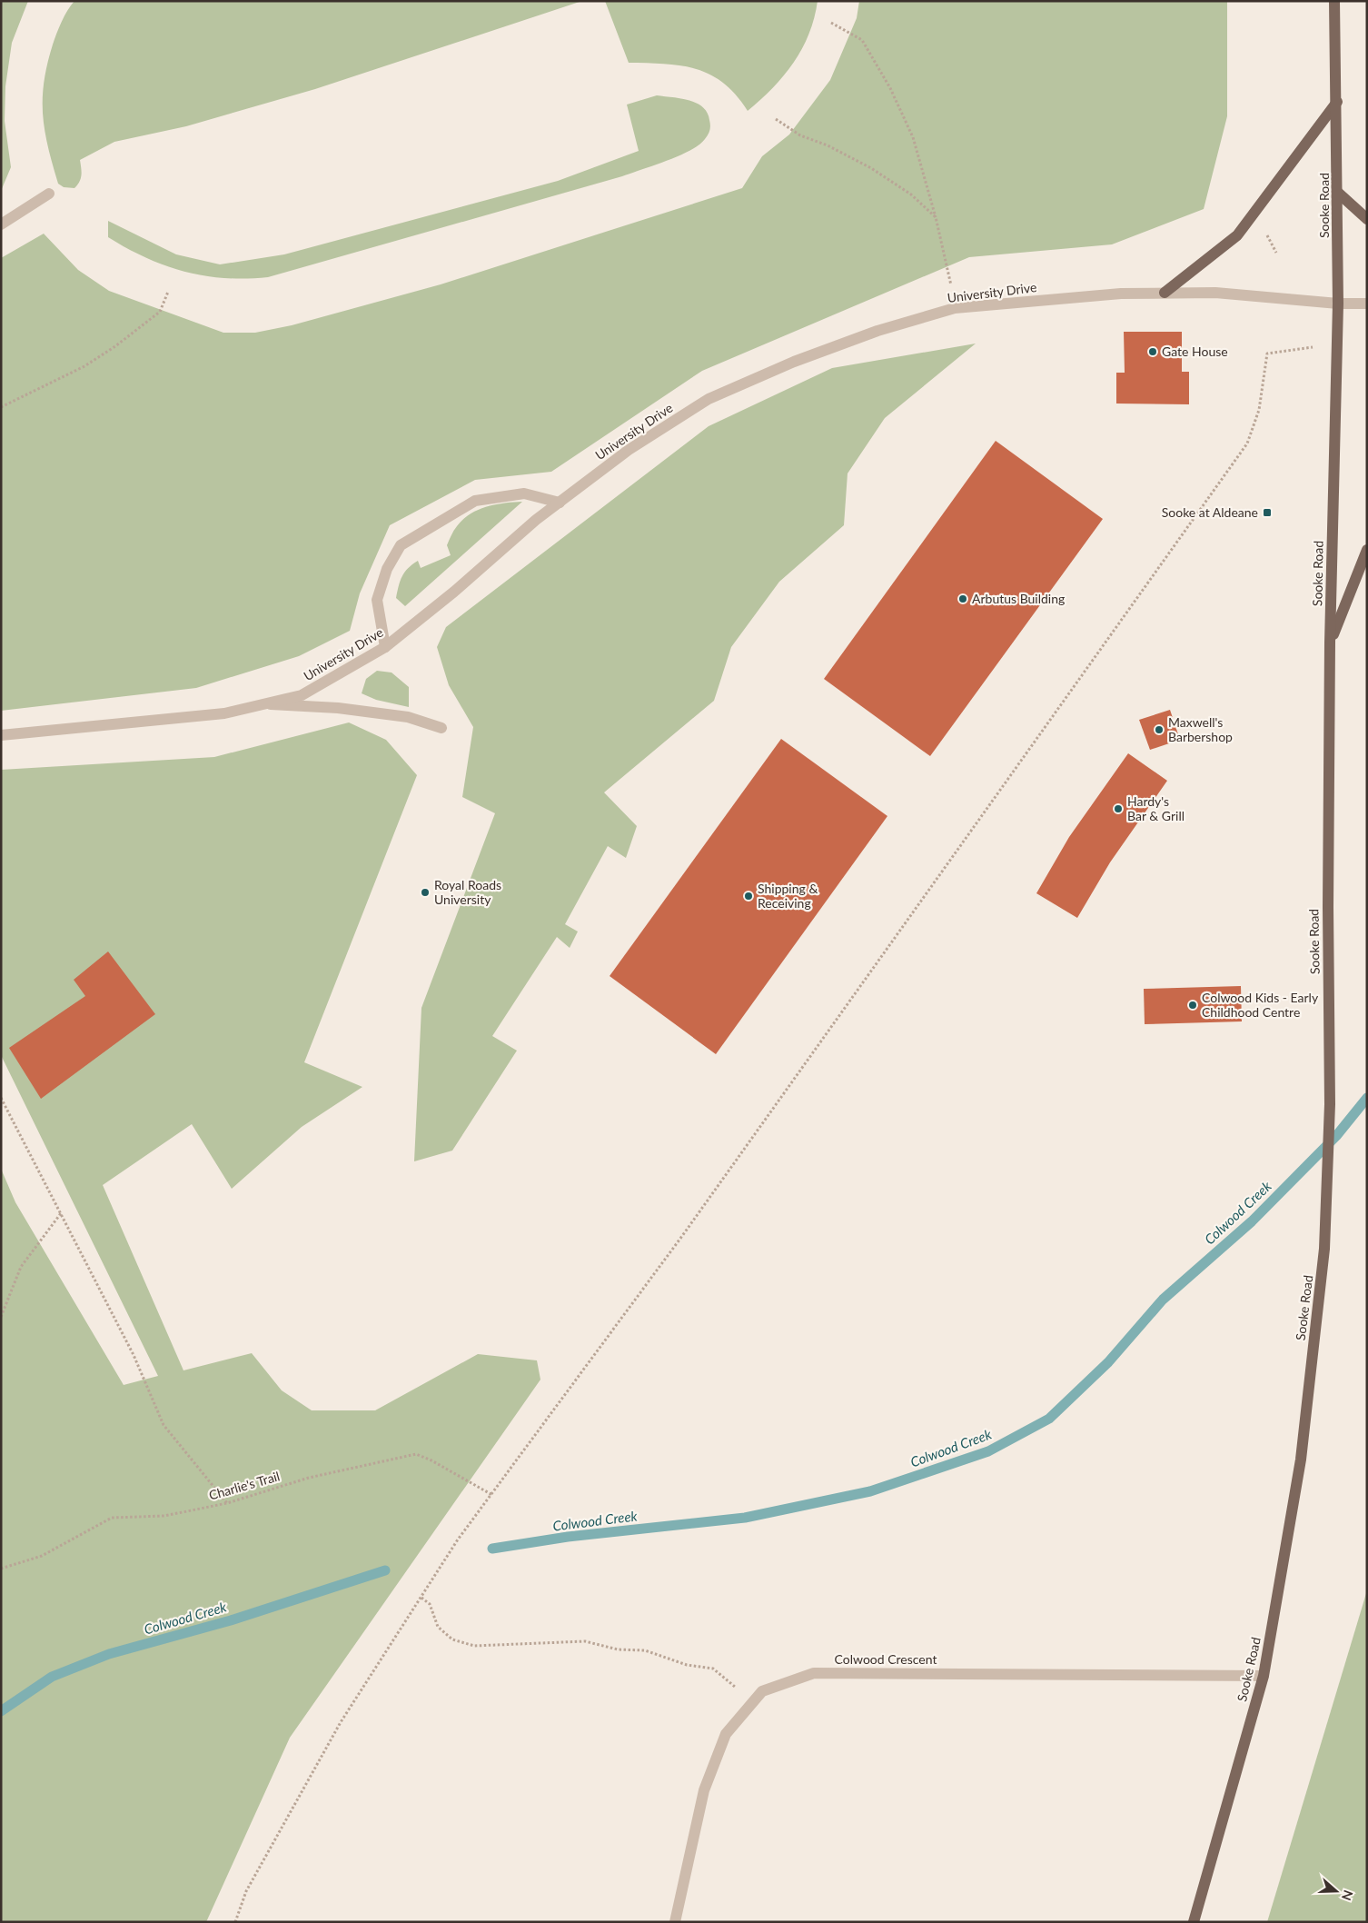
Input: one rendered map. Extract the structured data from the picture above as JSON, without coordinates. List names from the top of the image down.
{
  "streets": {
    "main road": ["Sooke Road"],
    "street": ["University Drive", "Colwood Crescent"],
    "path": ["Charlie's Trail"]
  },
  "crossings": [
    ["Sooke Road", "University Drive"],
    ["Sooke Road", "Colwood Crescent"]
  ],
  "water": ["Colwood Creek"],
  "places": {
    "other": [
      "Gate House",
      "Arbutus Building",
      "Maxwell's Barbershop",
      "Hardy's Bar & Grill",
      "Royal Roads University",
      "Shipping & Receiving",
      "Colwood Kids - Early Childhood Centre"
    ],
    "transit": ["Sooke at Aldeane"]
  },
  "north": "right"
}
